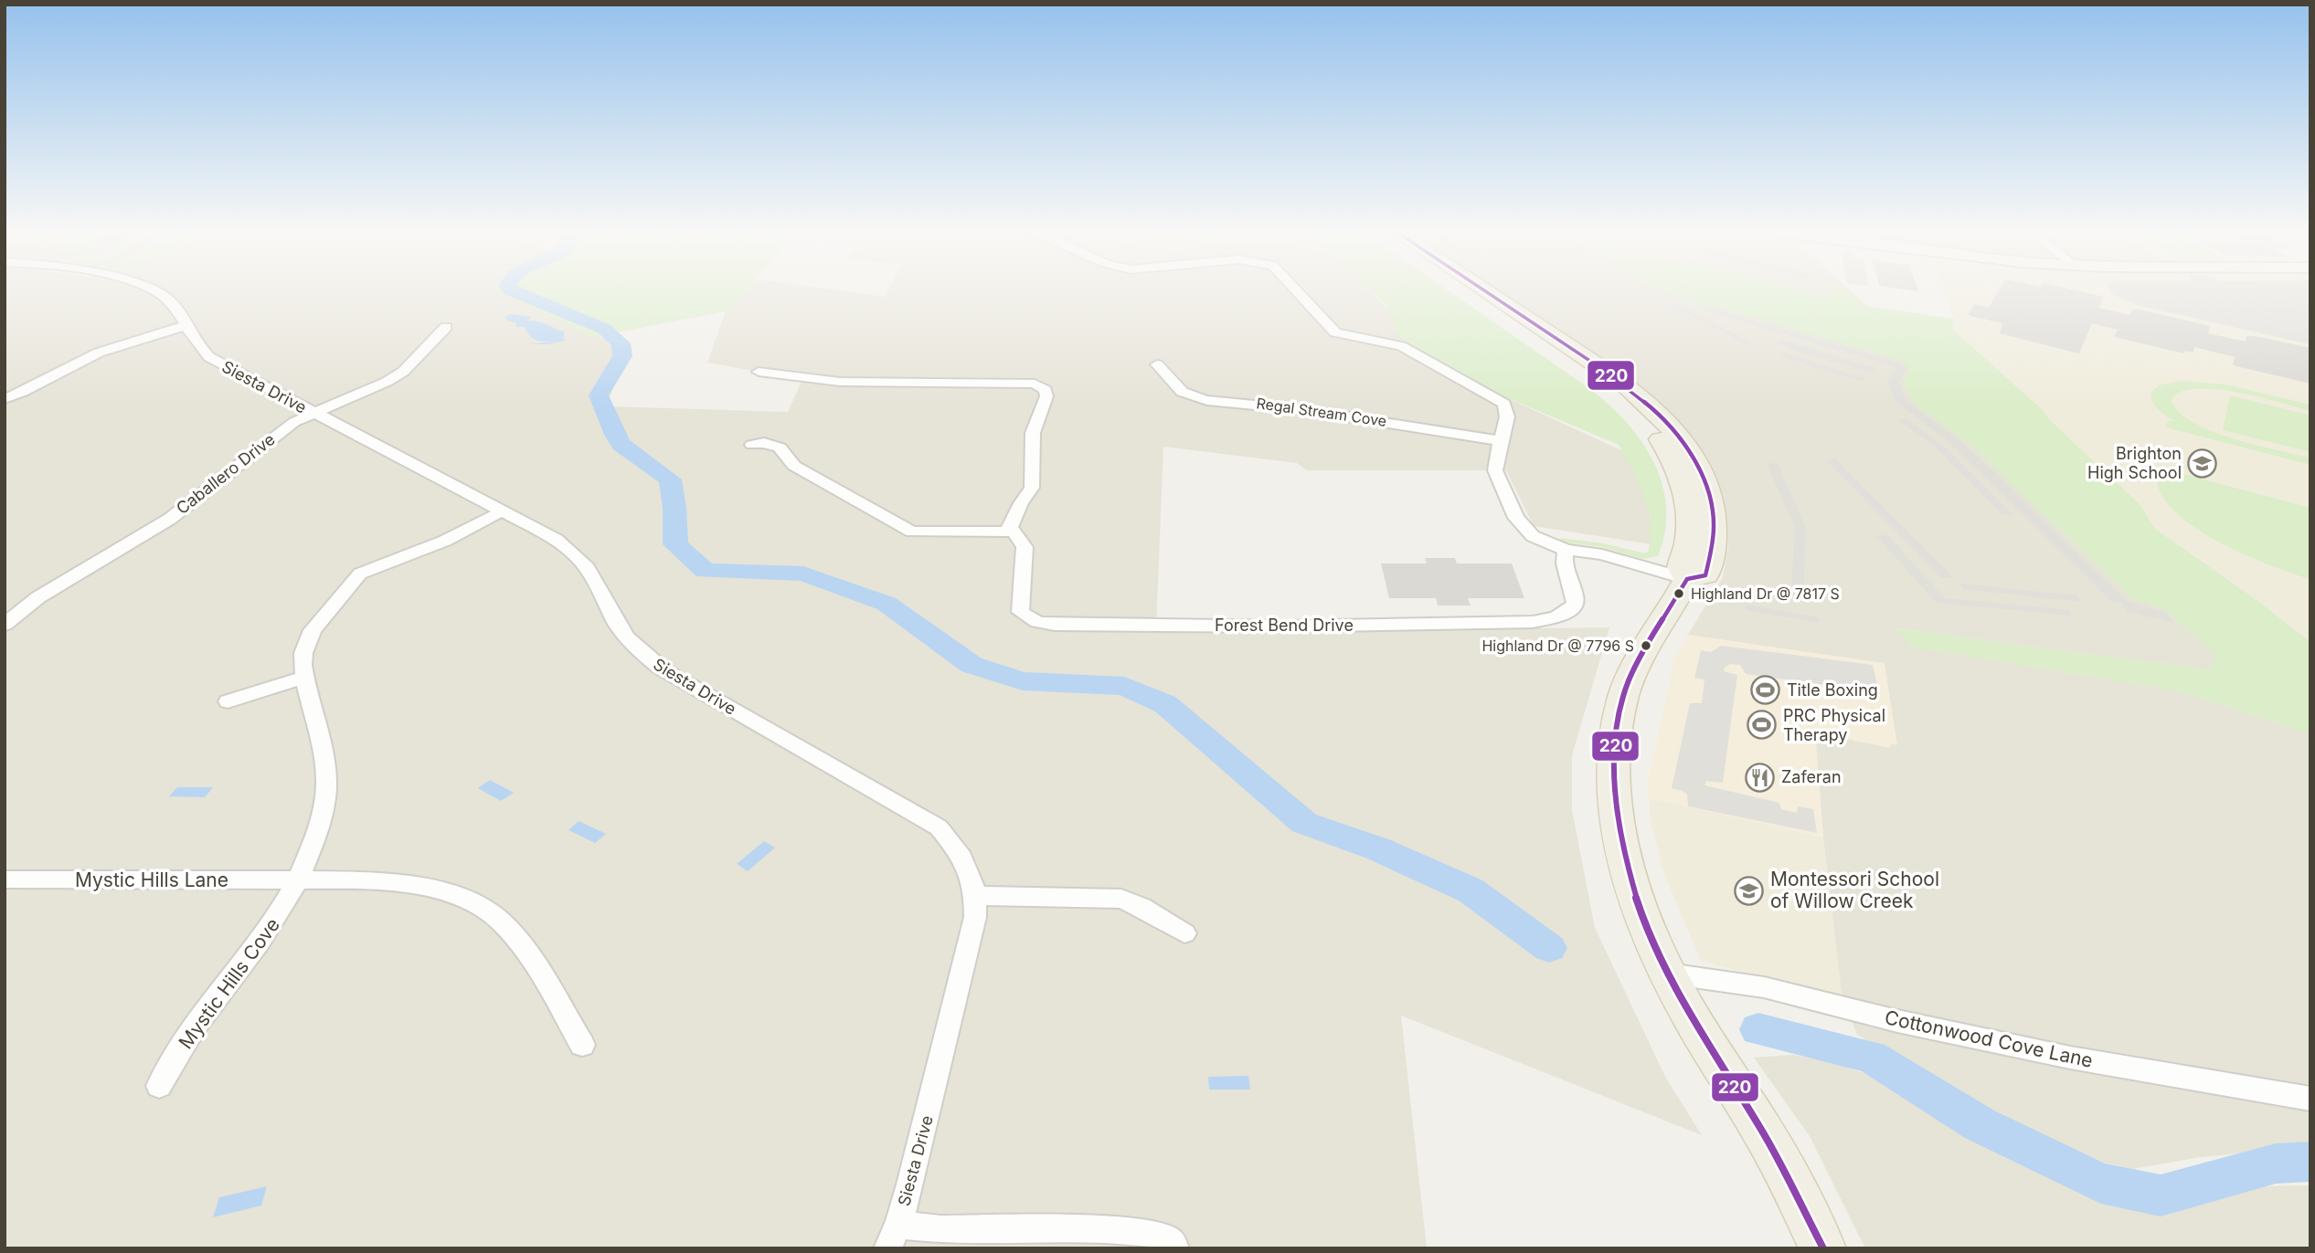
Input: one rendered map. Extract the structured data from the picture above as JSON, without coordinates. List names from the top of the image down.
{
  "streets": {
    "street": [
      "Siesta Drive",
      "Regal Stream Cove",
      "Caballero Drive",
      "Forest Bend Drive",
      "Mystic Hills Lane",
      "Mystic Hills Cove",
      "Cottonwood Cove Lane"
    ]
  },
  "crossings": [
    ["Siesta Drive", "Caballero Drive"],
    ["Siesta Drive", "Mystic Hills Cove"],
    ["Mystic Hills Lane", "Mystic Hills Cove"]
  ],
  "places": {
    "school or university": ["Brighton High School", "Montessori School of Willow Creek"],
    "other": ["Highland Dr @ 7817 S", "Highland Dr @ 7796 S"],
    "sports": ["Title Boxing", "PRC Physical Therapy"],
    "restaurant": ["Zaferan"]
  },
  "lines": ["transit line 220"]
}
